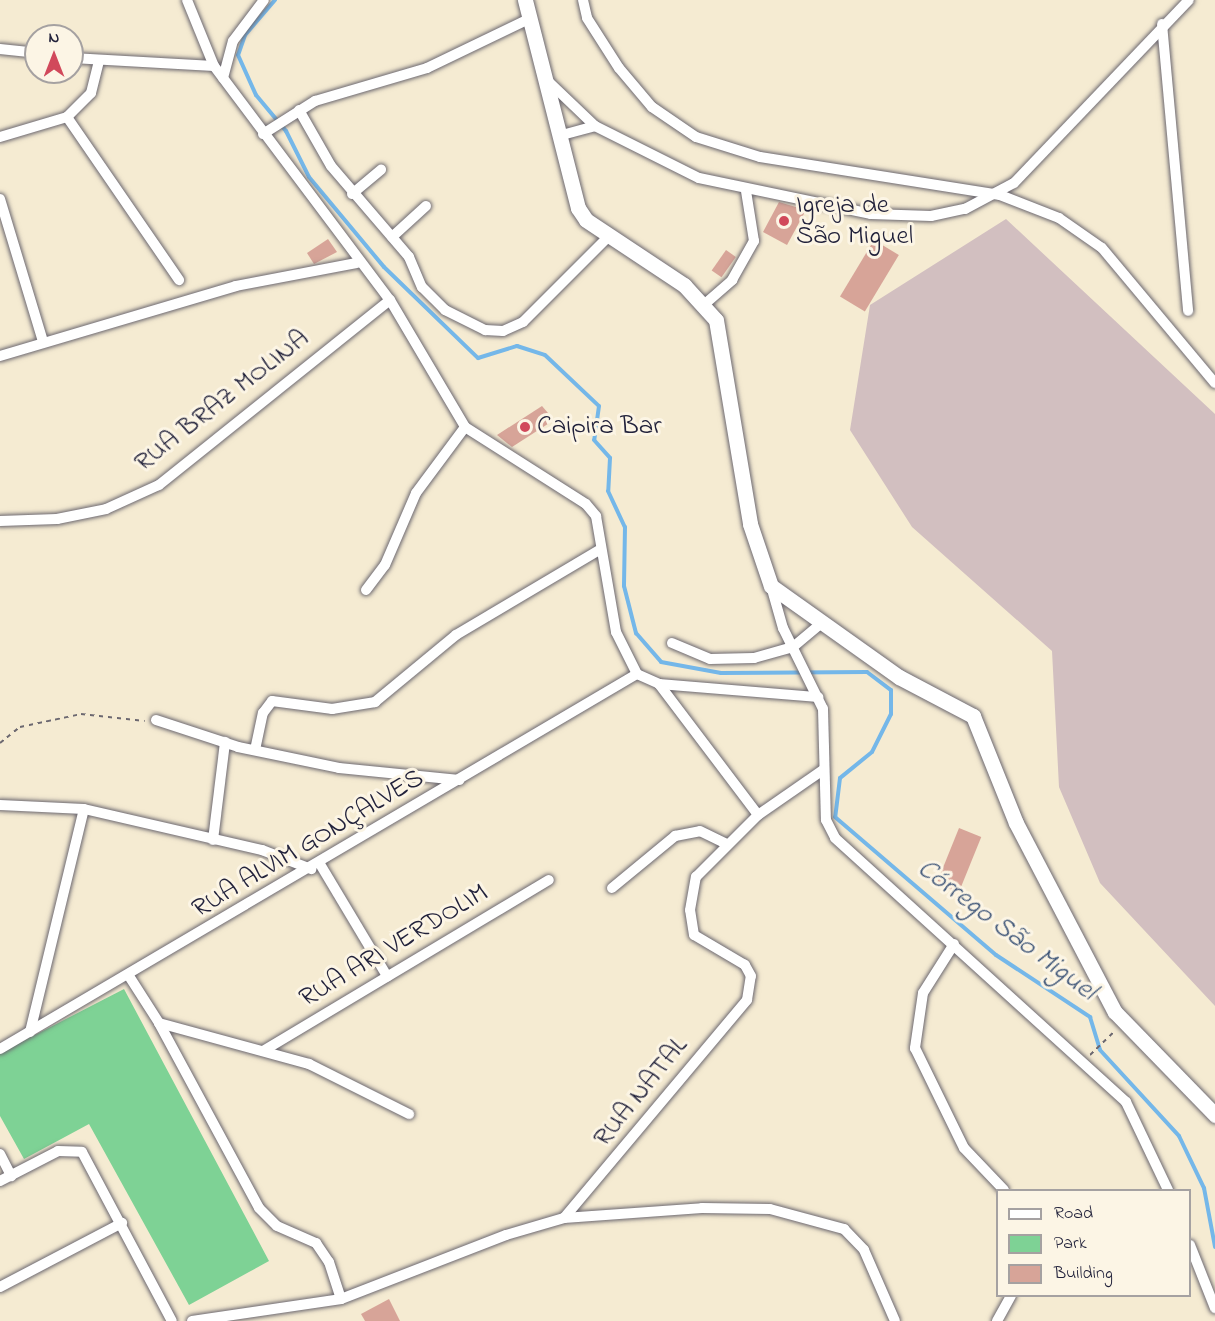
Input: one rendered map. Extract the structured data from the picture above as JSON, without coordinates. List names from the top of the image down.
{
  "streets": {
    "street": [
      "RUA BRAZ MOLINA",
      "RUA ALVIM GONÇALVES",
      "RUA ARI VERDOLIM",
      "RUA NATAL"
    ]
  },
  "water": ["Córrego São Miguel"],
  "places": ["Igreja de São Miguel", "Caipira Bar"],
  "legend": ["Road", "Park", "Building"],
  "north": "top"
}
